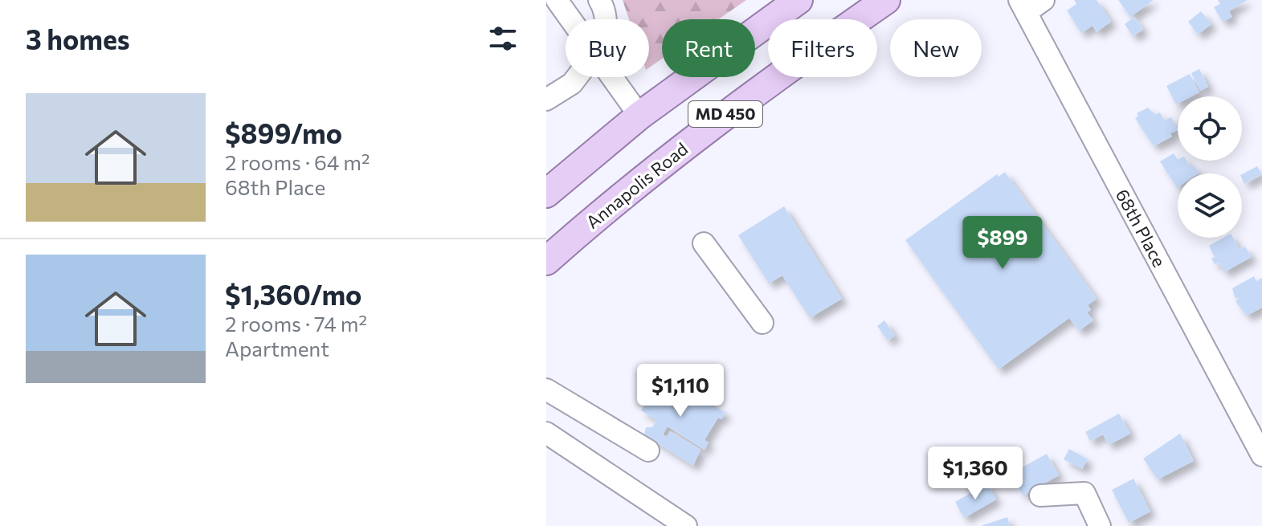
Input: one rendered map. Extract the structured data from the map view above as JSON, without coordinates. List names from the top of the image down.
{
  "streets": {
    "main road": ["MD 450", "Annapolis Road"],
    "street": ["68th Place"]
  },
  "page": {
    "heading": "3 homes",
    "chip": [
      "Buy",
      "Rent",
      "Filters",
      "New"
    ],
    "list": [
      {
        "name": "$899/mo",
        "note": "2 rooms · 64 m² · 68th Place"
      },
      {
        "name": "$1,360/mo",
        "note": "2 rooms · 74 m² · Apartment"
      }
    ],
    "price": ["$899", "$1,110", "$1,360"]
  }
}
